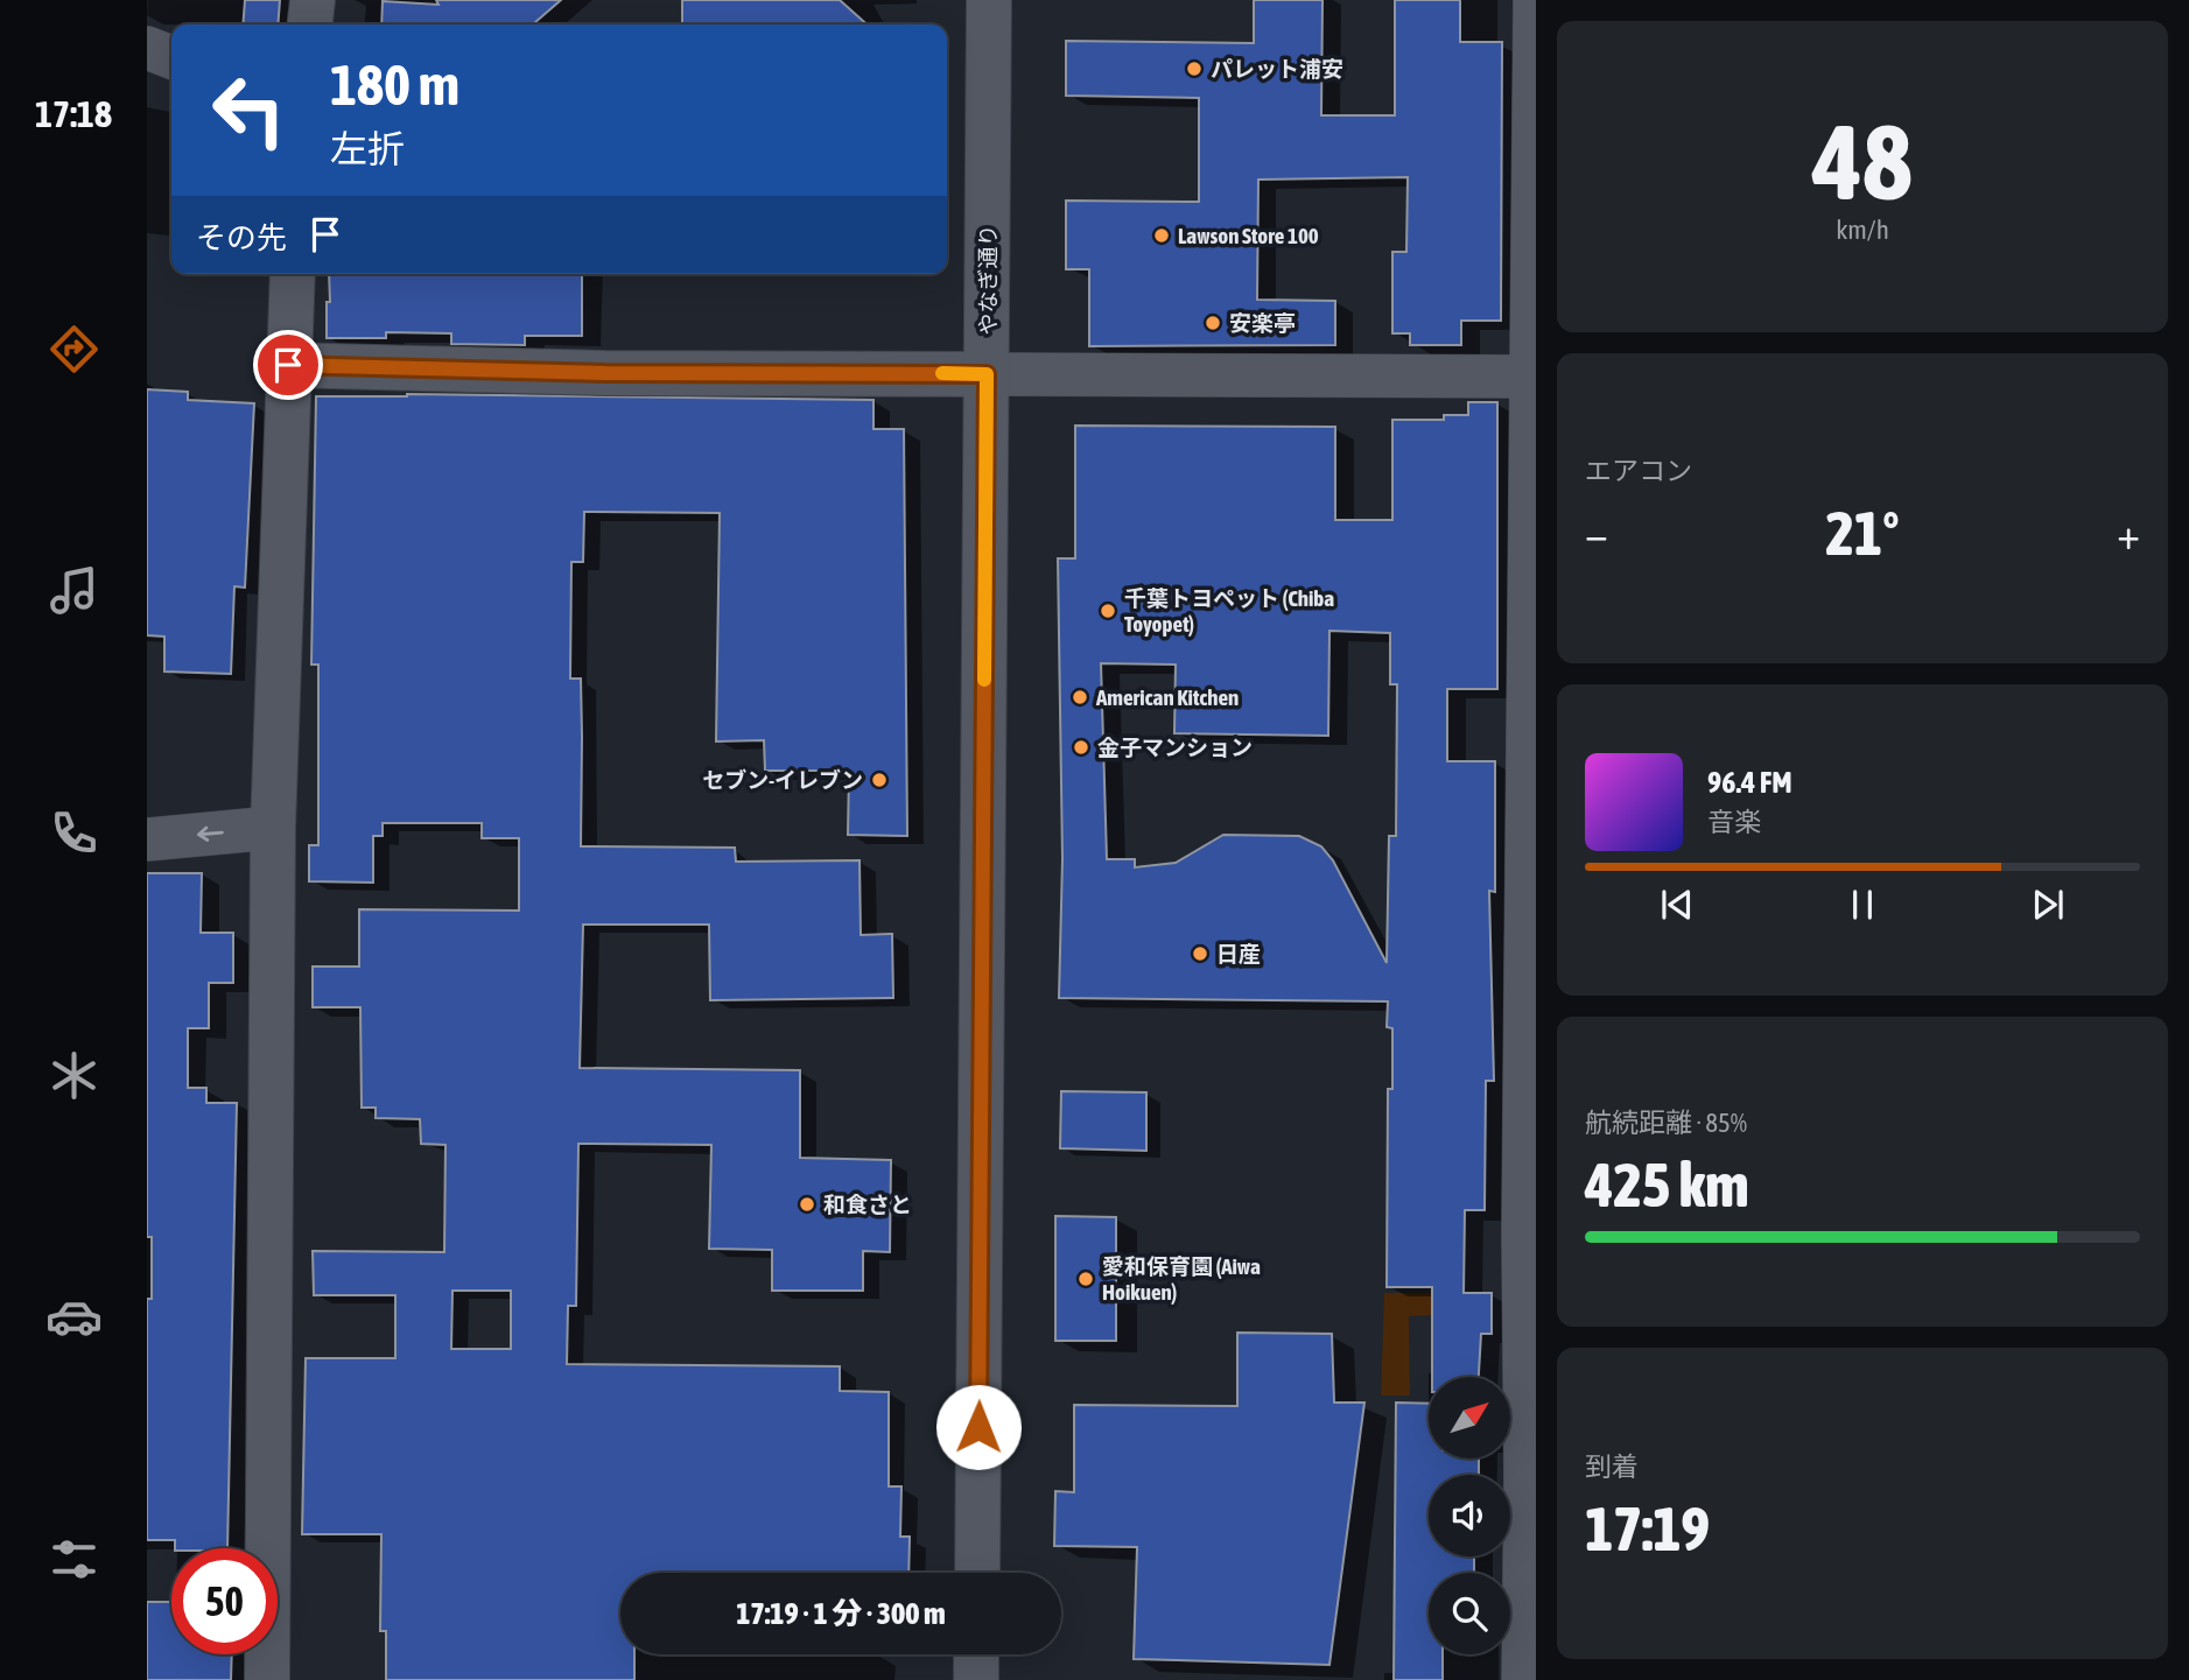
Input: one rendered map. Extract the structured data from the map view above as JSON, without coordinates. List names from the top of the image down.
{
  "streets": {
    "street": ["やなぎ通り"]
  },
  "places": [
    "パレット浦安",
    "Lawson Store 100",
    "安楽亭",
    "千葉トヨペット (Chiba Toyopet)",
    "American Kitchen",
    "金子マンション",
    "セブン-イレブン",
    "日産",
    "和食さと",
    "愛和保育園 (Aiwa Hoikuen)"
  ],
  "north": "top right",
  "page": {
    "tabs": "17:18",
    "tile": [
      ["48", "km/h"],
      "エアコン",
      ["航続距離 · 85%", "425 km"],
      ["到着", "17:19"]
    ],
    "turn": ["180 m", "左折"],
    "then": "その先",
    "heat": ["−", "21°", "+"],
    "song": ["96.4 FM", "音楽"],
    "limit": "50",
    "trip": "17:19 · 1 分 · 300 m"
  }
}
